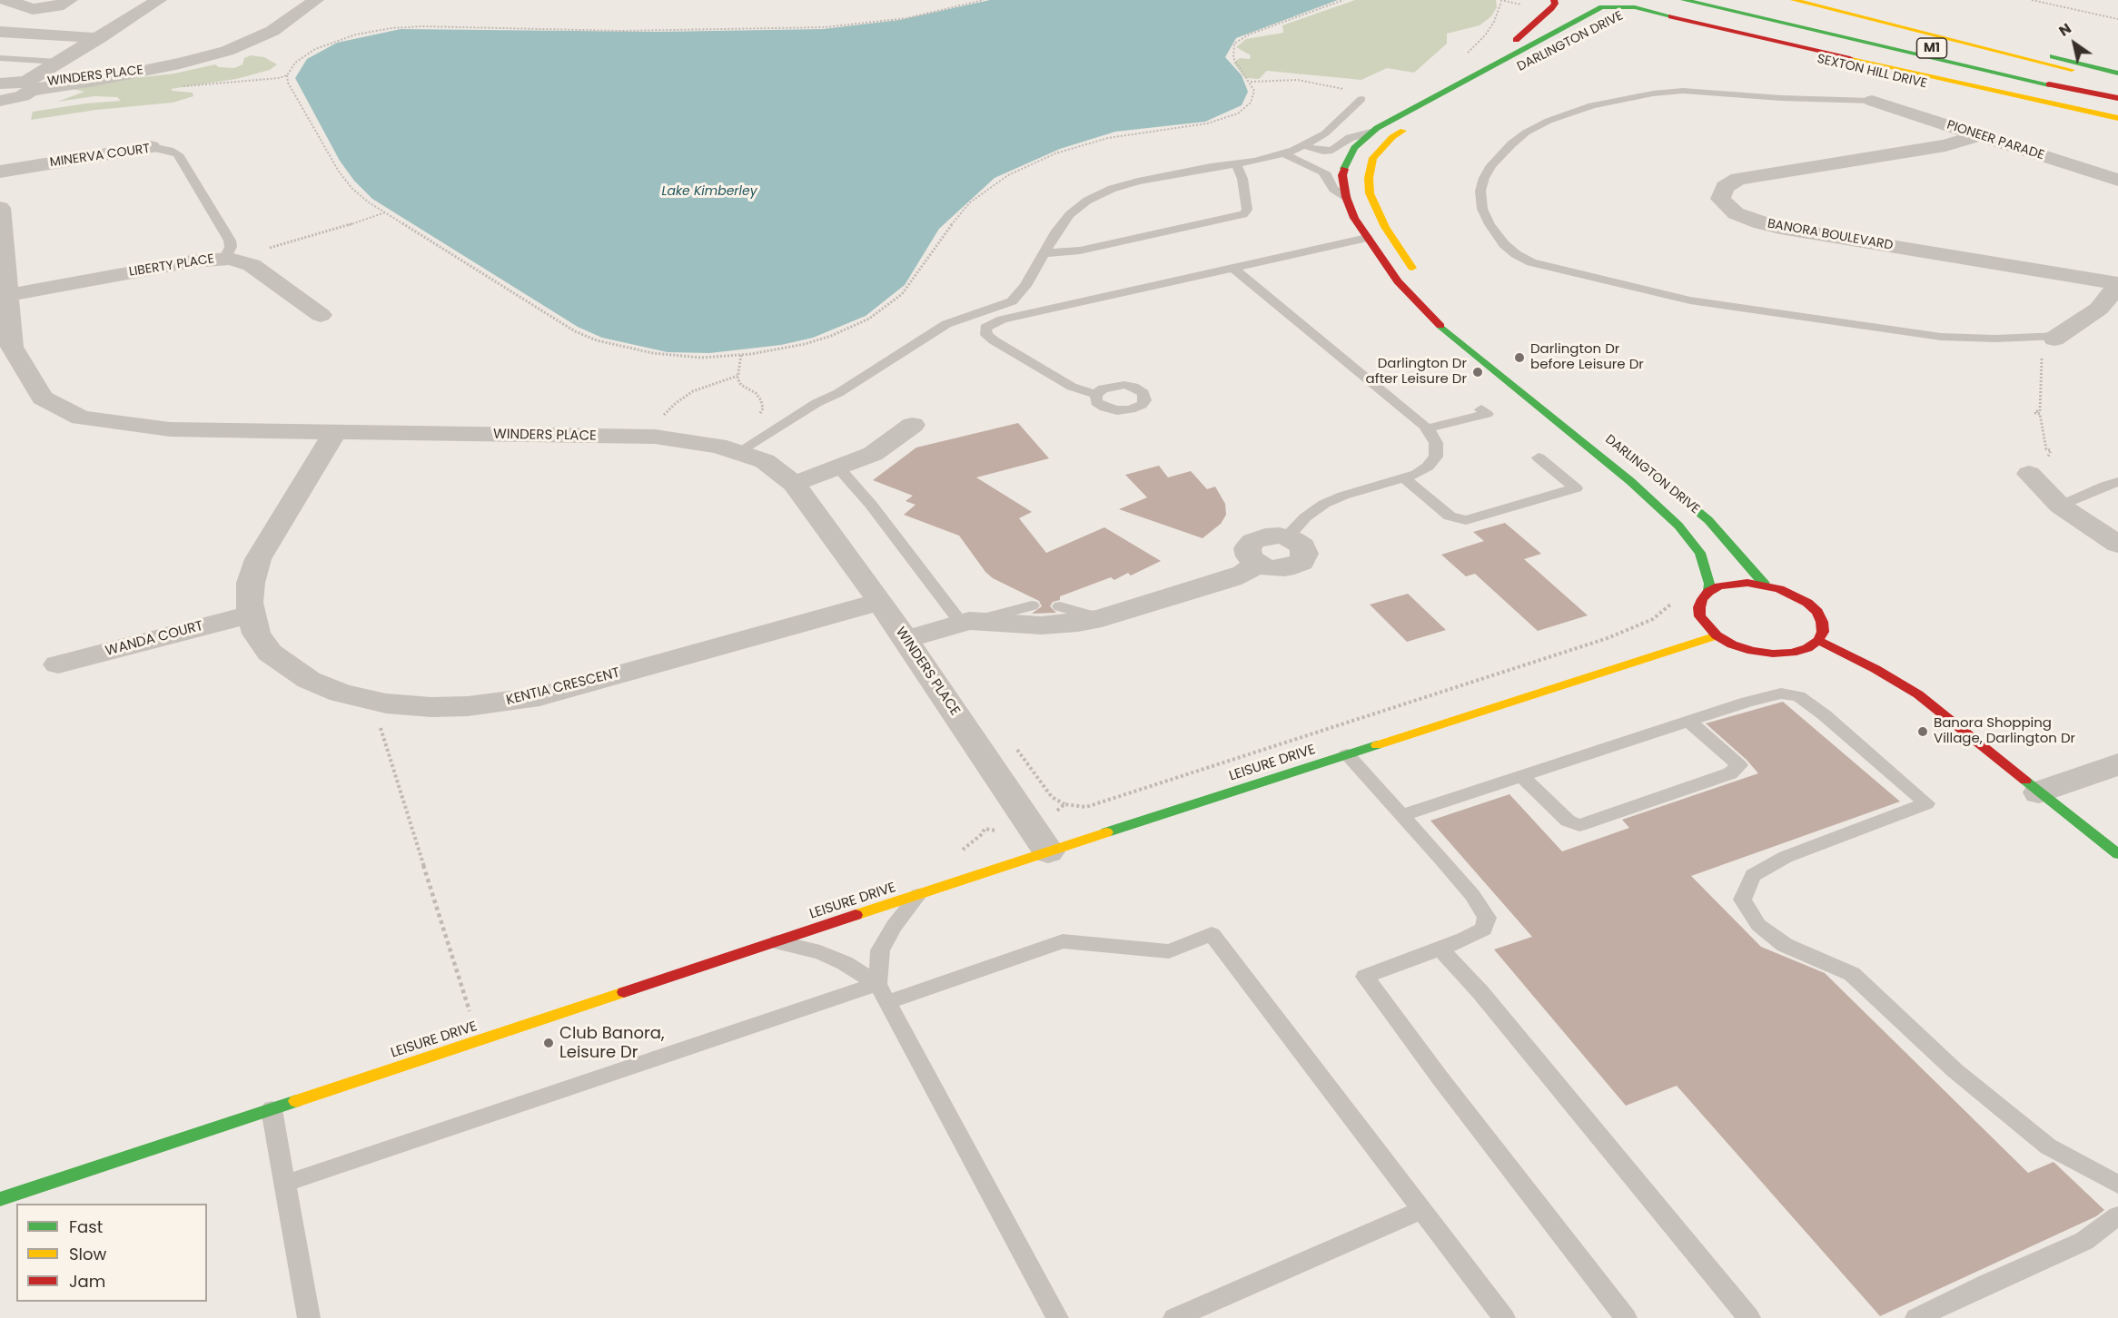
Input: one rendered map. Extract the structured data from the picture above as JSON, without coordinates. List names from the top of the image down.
{
  "streets": {
    "main road": [
      "DARLINGTON DRIVE",
      "M1",
      "SEXTON HILL DRIVE",
      "LEISURE DRIVE"
    ],
    "street": [
      "WINDERS PLACE",
      "PIONEER PARADE",
      "MINERVA COURT",
      "BANORA BOULEVARD",
      "LIBERTY PLACE",
      "WANDA COURT",
      "KENTIA CRESCENT"
    ]
  },
  "crossings": [
    ["WINDERS PLACE", "LIBERTY PLACE"],
    ["WINDERS PLACE", "KENTIA CRESCENT"],
    ["WINDERS PLACE", "LEISURE DRIVE"],
    ["PIONEER PARADE", "BANORA BOULEVARD"],
    ["MINERVA COURT", "LIBERTY PLACE"],
    ["WANDA COURT", "KENTIA CRESCENT"]
  ],
  "water": ["Lake Kimberley"],
  "places": [
    "Darlington Dr before Leisure Dr",
    "Darlington Dr after Leisure Dr",
    "Banora Shopping Village, Darlington Dr",
    "Club Banora, Leisure Dr"
  ],
  "legend": ["Fast", "Slow", "Jam"],
  "north": "top left"
}
